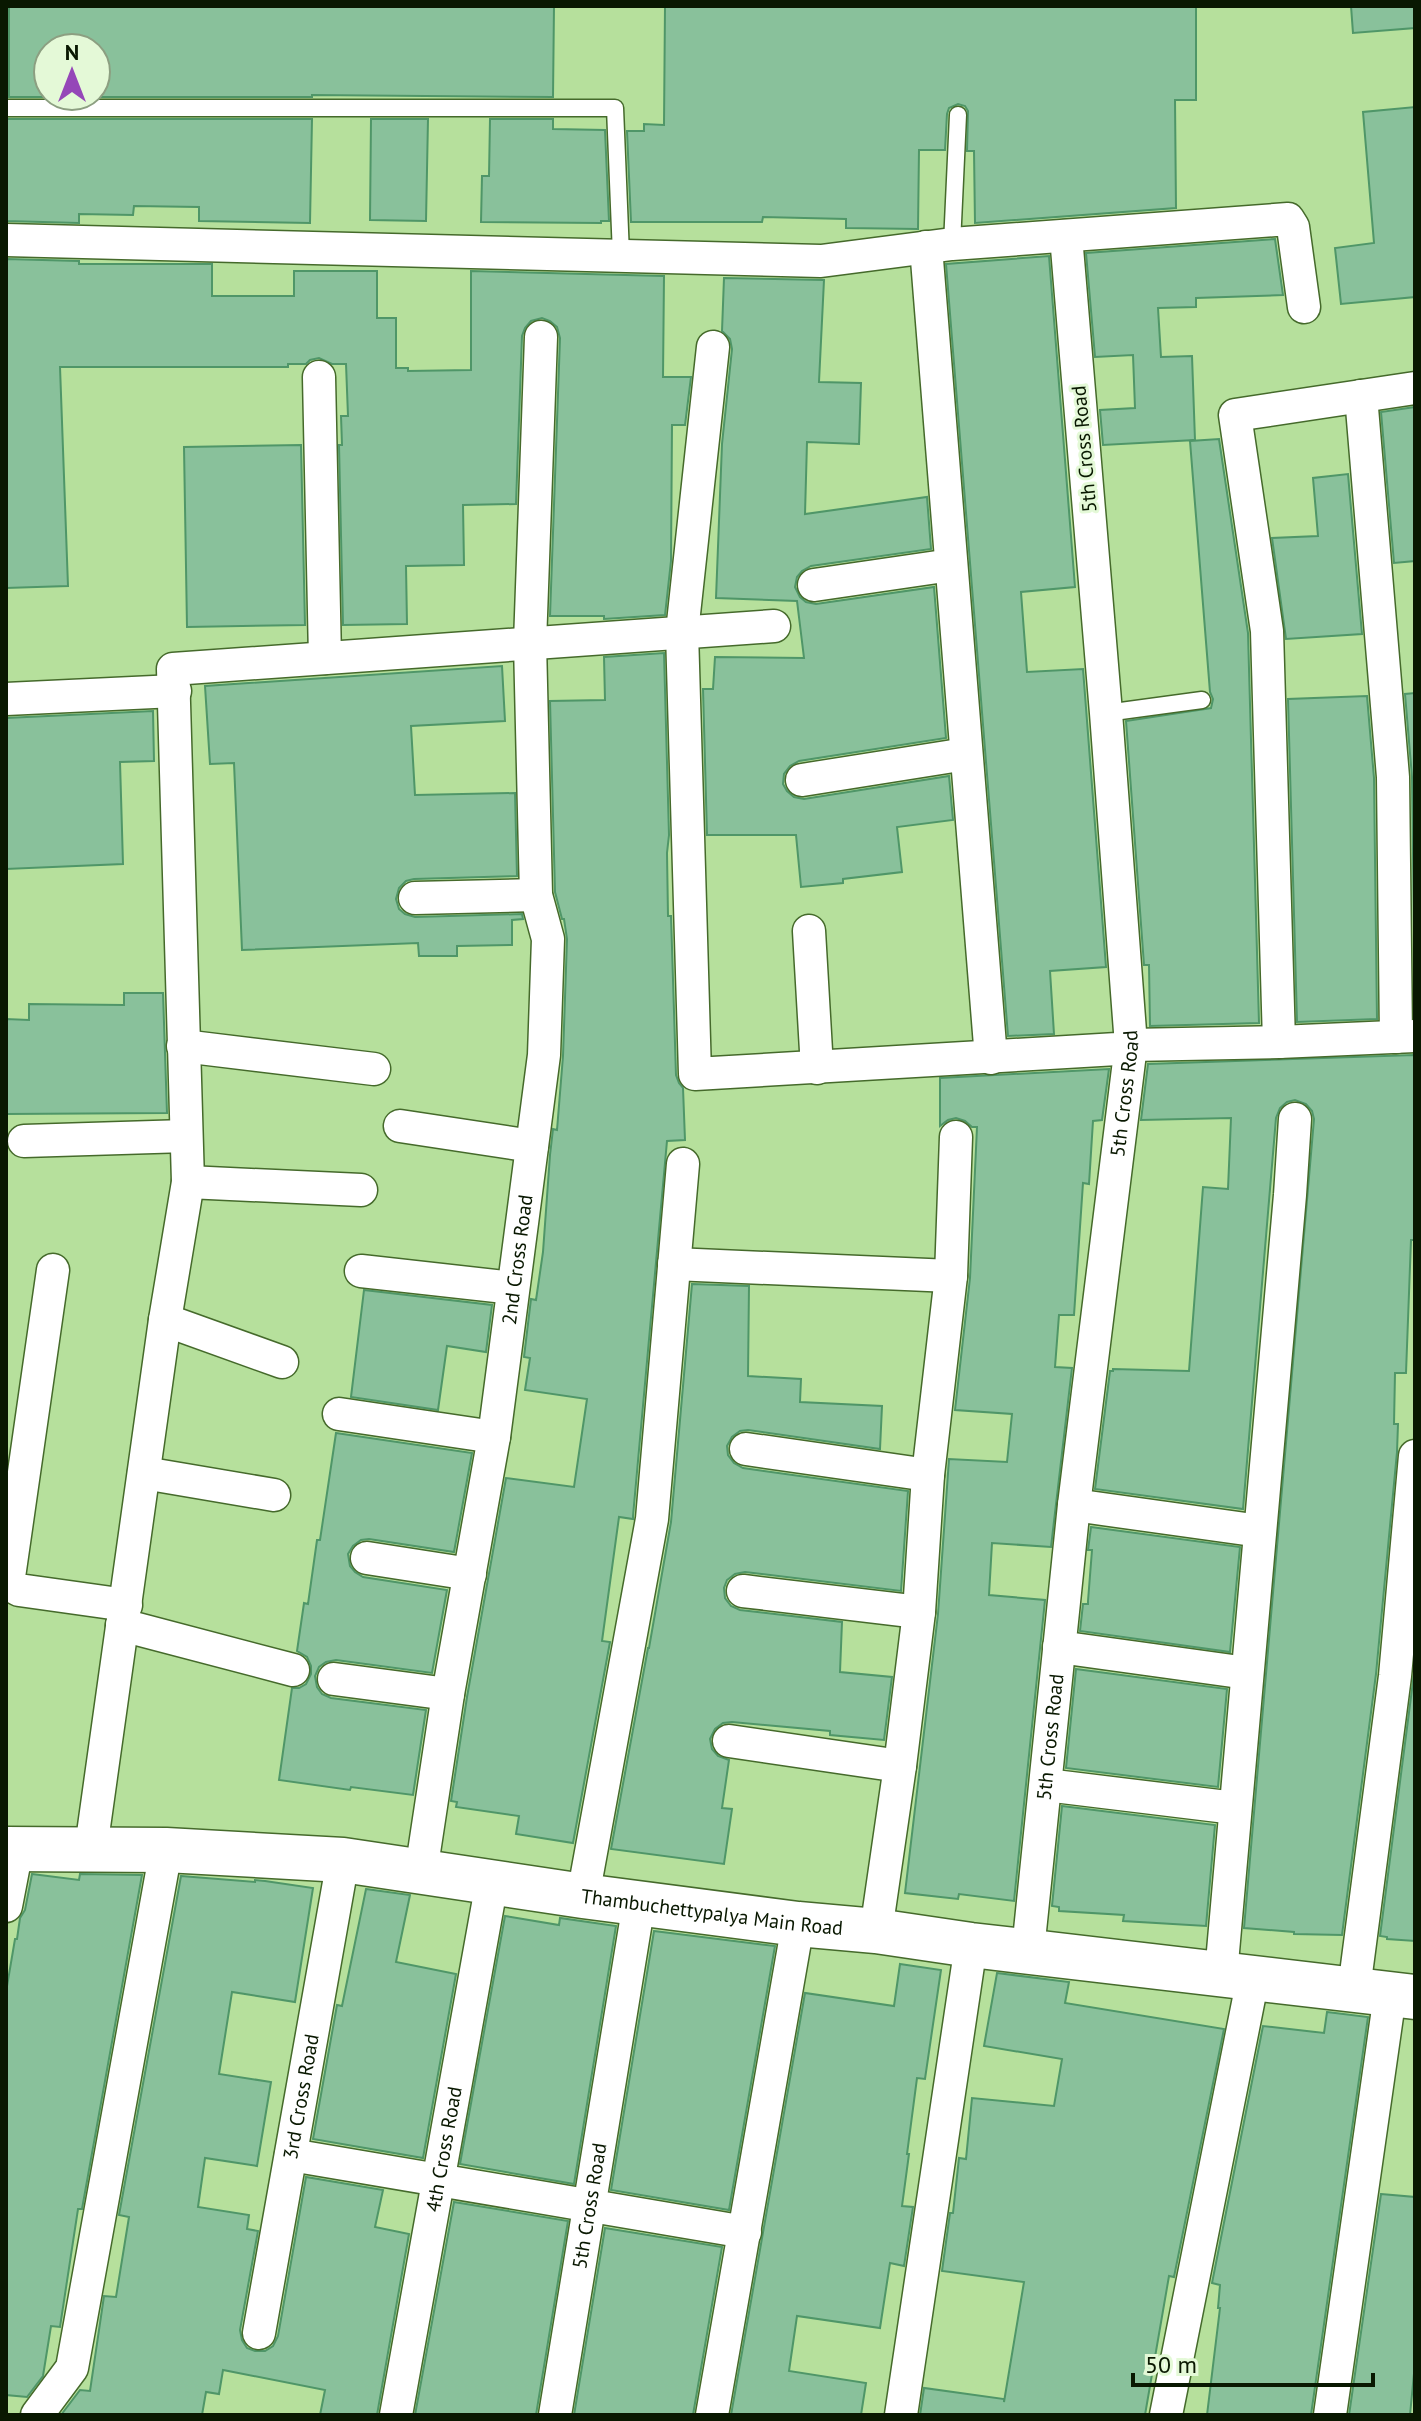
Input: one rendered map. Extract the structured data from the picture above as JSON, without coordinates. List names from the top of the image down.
{
  "streets": {
    "main road": ["Thambuchettypalya Main Road"],
    "street": [
      "5th Cross Road",
      "2nd Cross Road",
      "3rd Cross Road",
      "4th Cross Road"
    ]
  },
  "crossings": [
    ["5th Cross Road", "Thambuchettypalya Main Road"],
    ["2nd Cross Road", "Thambuchettypalya Main Road"],
    ["Thambuchettypalya Main Road", "3rd Cross Road"],
    ["Thambuchettypalya Main Road", "4th Cross Road"]
  ],
  "scale_bar": "50 m",
  "north": "top"
}
